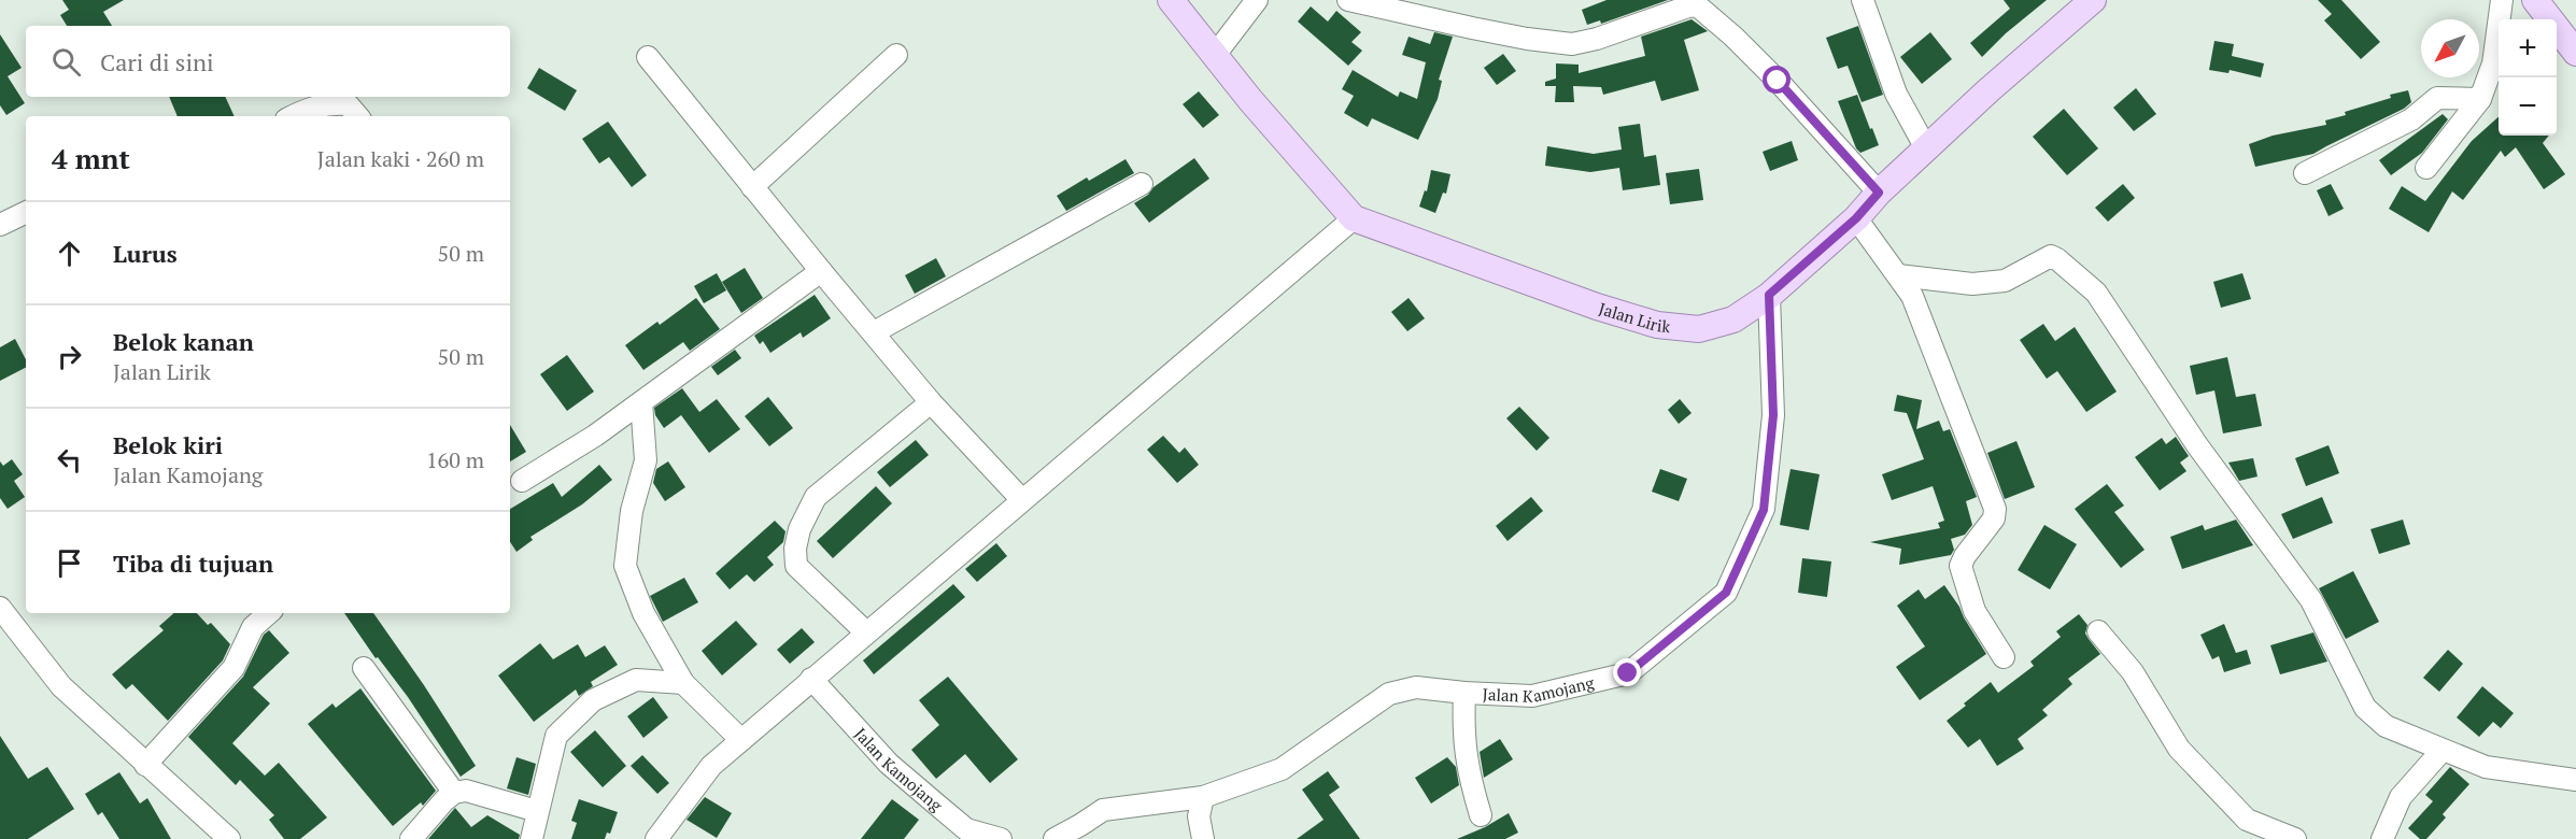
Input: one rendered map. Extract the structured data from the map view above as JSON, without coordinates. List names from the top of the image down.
{
  "streets": {
    "main road": ["Jalan Lirik"],
    "street": ["Jalan Kamojang"]
  },
  "crossings": [
    ["Jalan Lirik", "Jalan Kamojang"]
  ],
  "north": "bottom left",
  "page": {
    "map_buttons": ["+", "−"],
    "search": "Cari di sini",
    "heading": ["4 mnt", "Jalan kaki · 260 m"],
    "list": [
      ["Lurus", "50 m"],
      ["Belok kanan", "Jalan Lirik", "50 m"],
      ["Belok kiri", "Jalan Kamojang", "160 m"],
      "Tiba di tujuan"
    ]
  }
}
